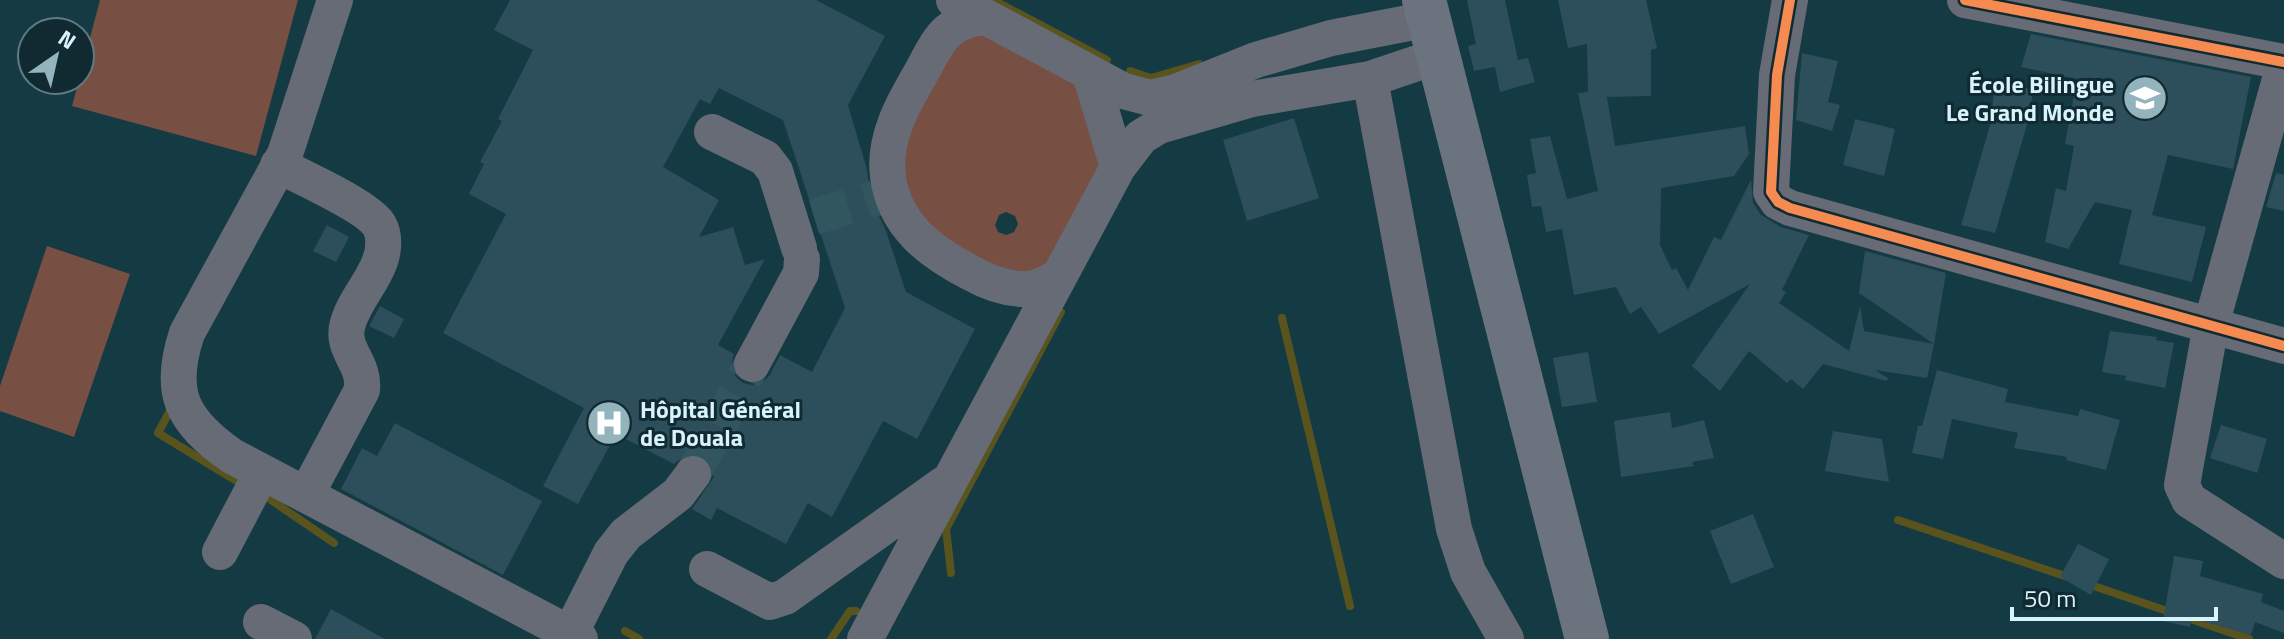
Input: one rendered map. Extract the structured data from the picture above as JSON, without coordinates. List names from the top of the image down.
{
  "places": {
    "school or university": ["École Bilingue Le Grand Monde"],
    "hospital": ["Hôpital Général de Douala"]
  },
  "scale_bar": "50 m",
  "north": "top right"
}
